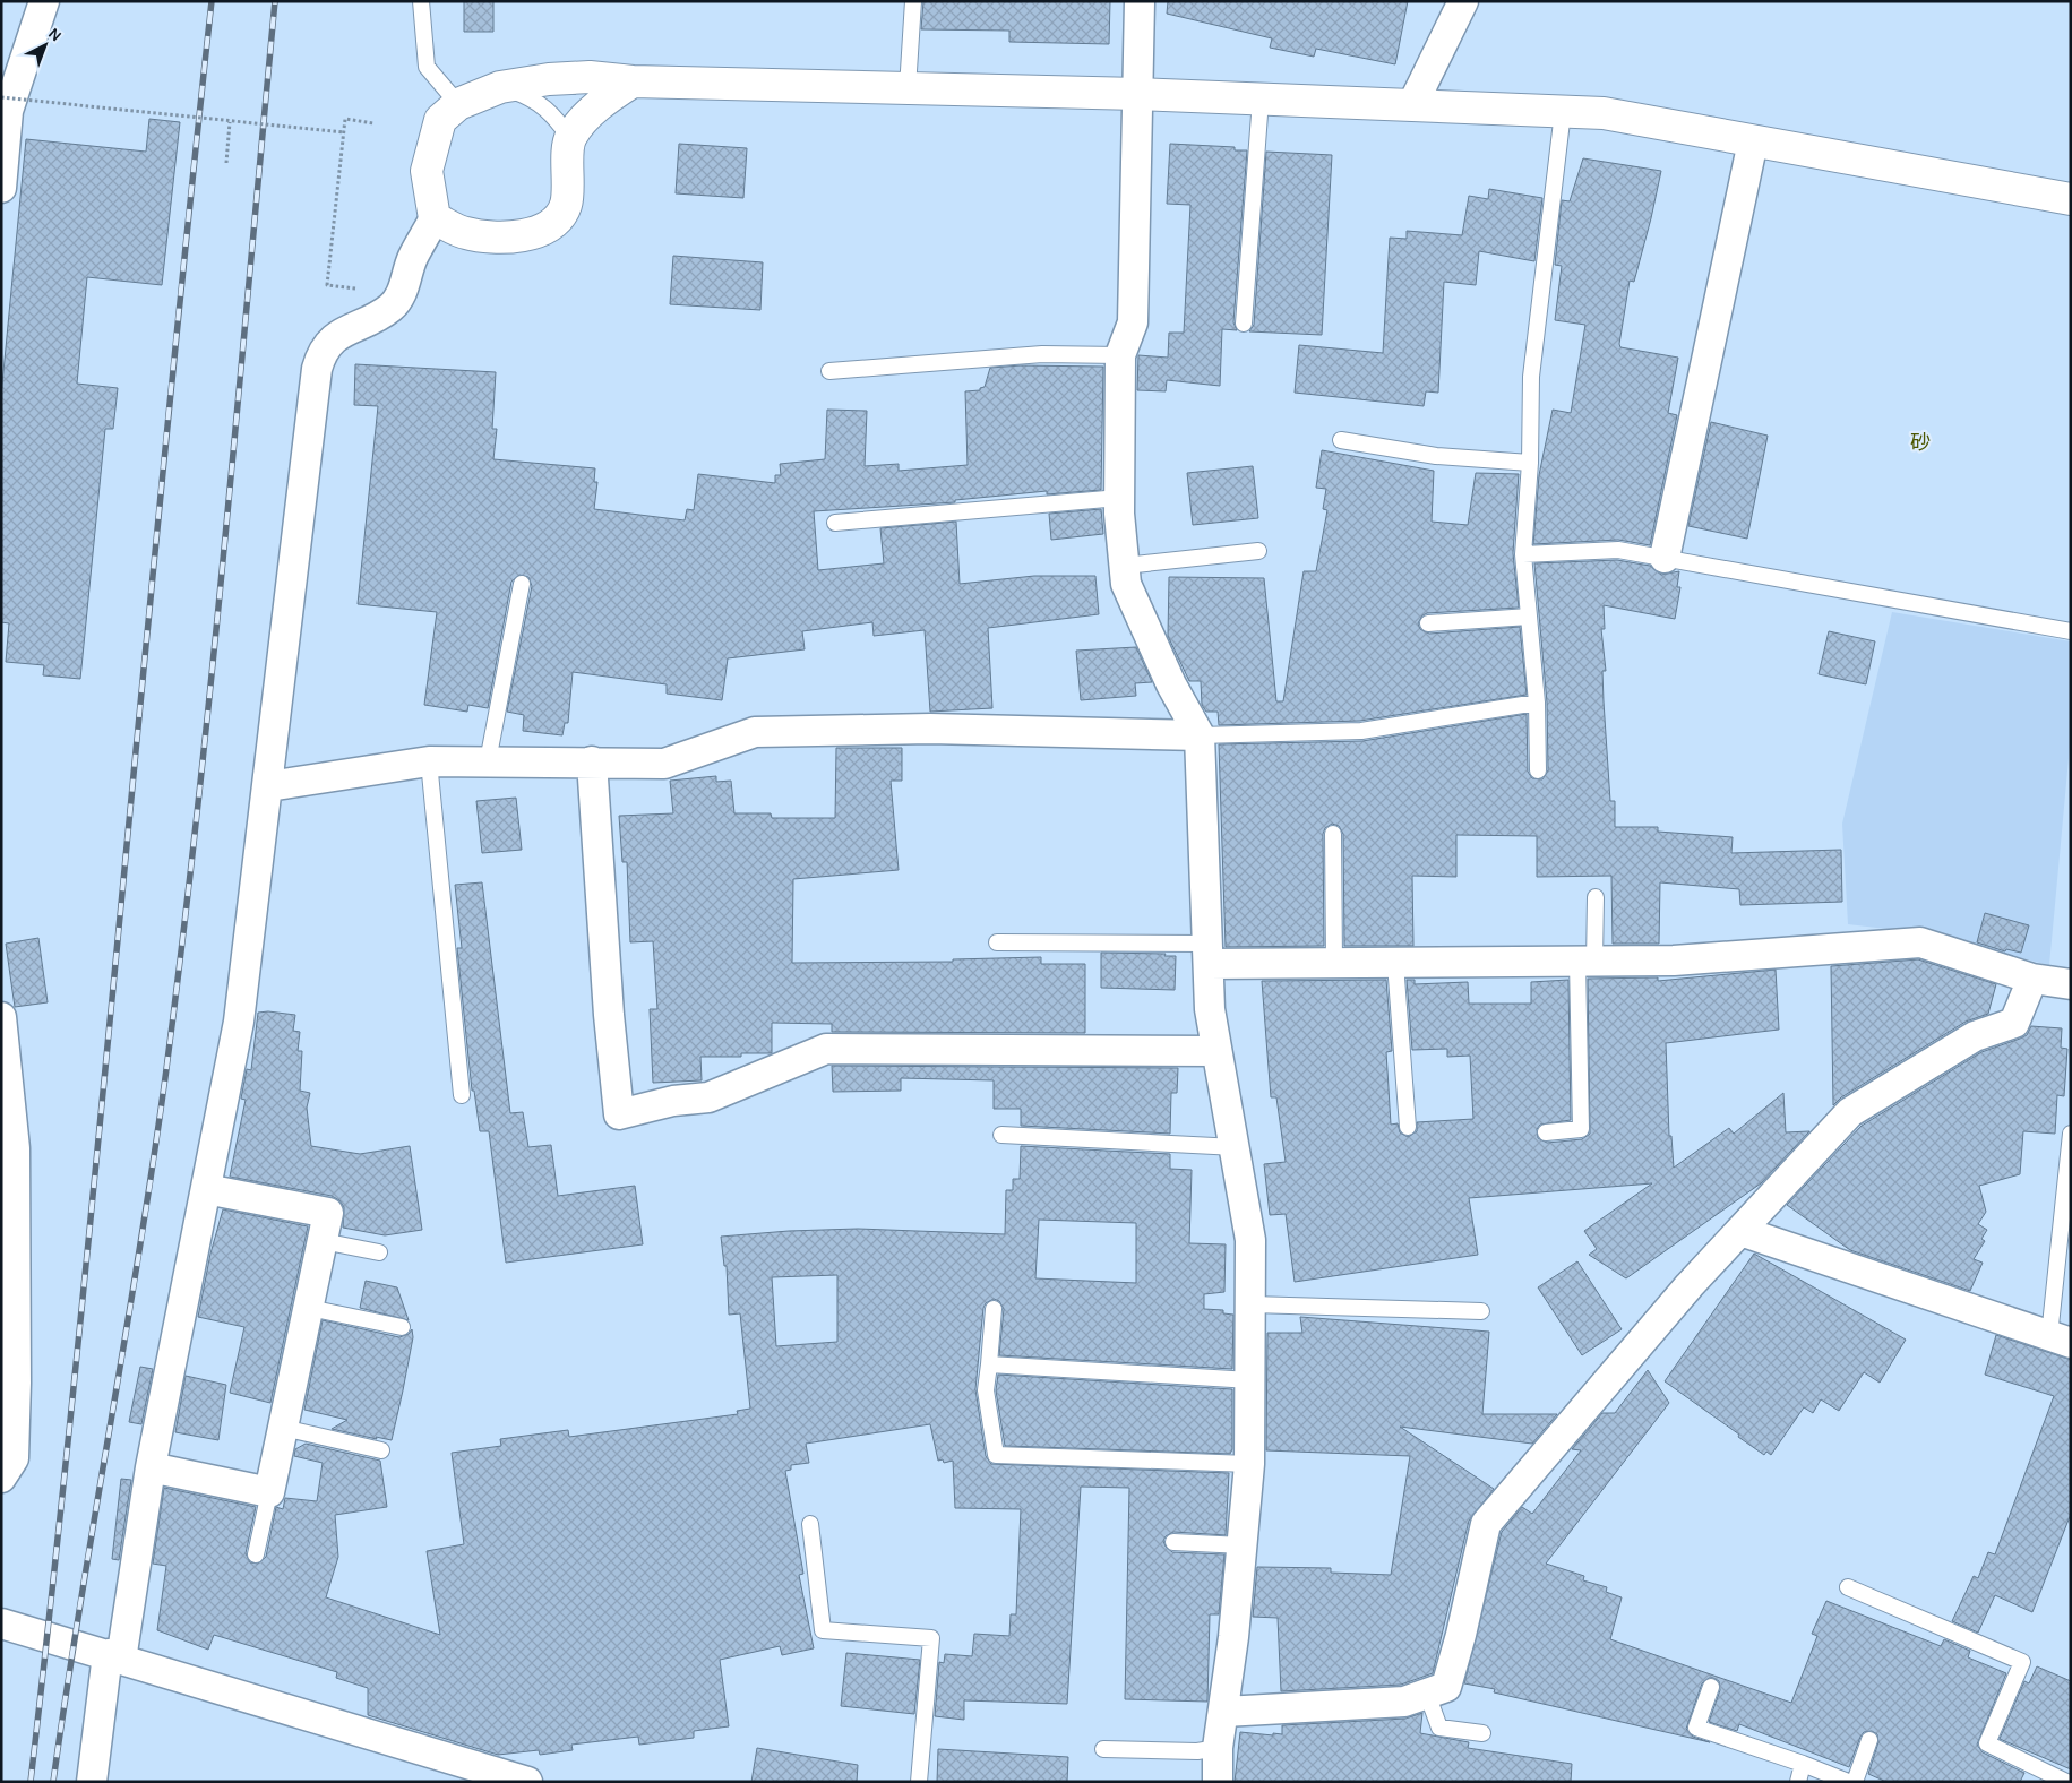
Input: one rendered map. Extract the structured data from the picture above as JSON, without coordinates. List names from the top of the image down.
{
  "districts": ["砂"],
  "north": "top right"
}
